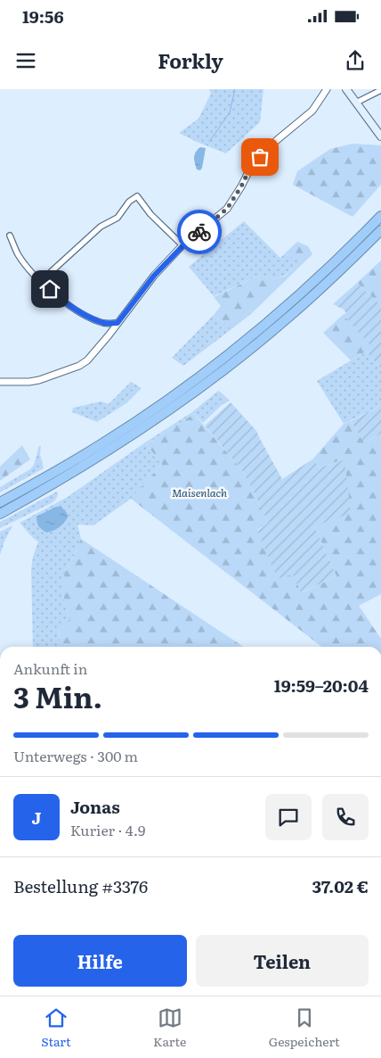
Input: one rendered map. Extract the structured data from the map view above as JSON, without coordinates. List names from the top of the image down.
{
  "parks": ["Maisenlach"],
  "page": {
    "status": "19:56",
    "header": "Forkly",
    "heading": ["3 Min.", "Ankunft in", "19:59–20:04"],
    "panel": [
      "Jonas",
      "Kurier · 4.9",
      "Bestellung #3376",
      "37.02 €"
    ],
    "bar": "Unterwegs · 300 m",
    "round": "J",
    "buttons": ["Hilfe", "Teilen"],
    "tabs": ["Start", "Karte", "Gespeichert"]
  }
}
